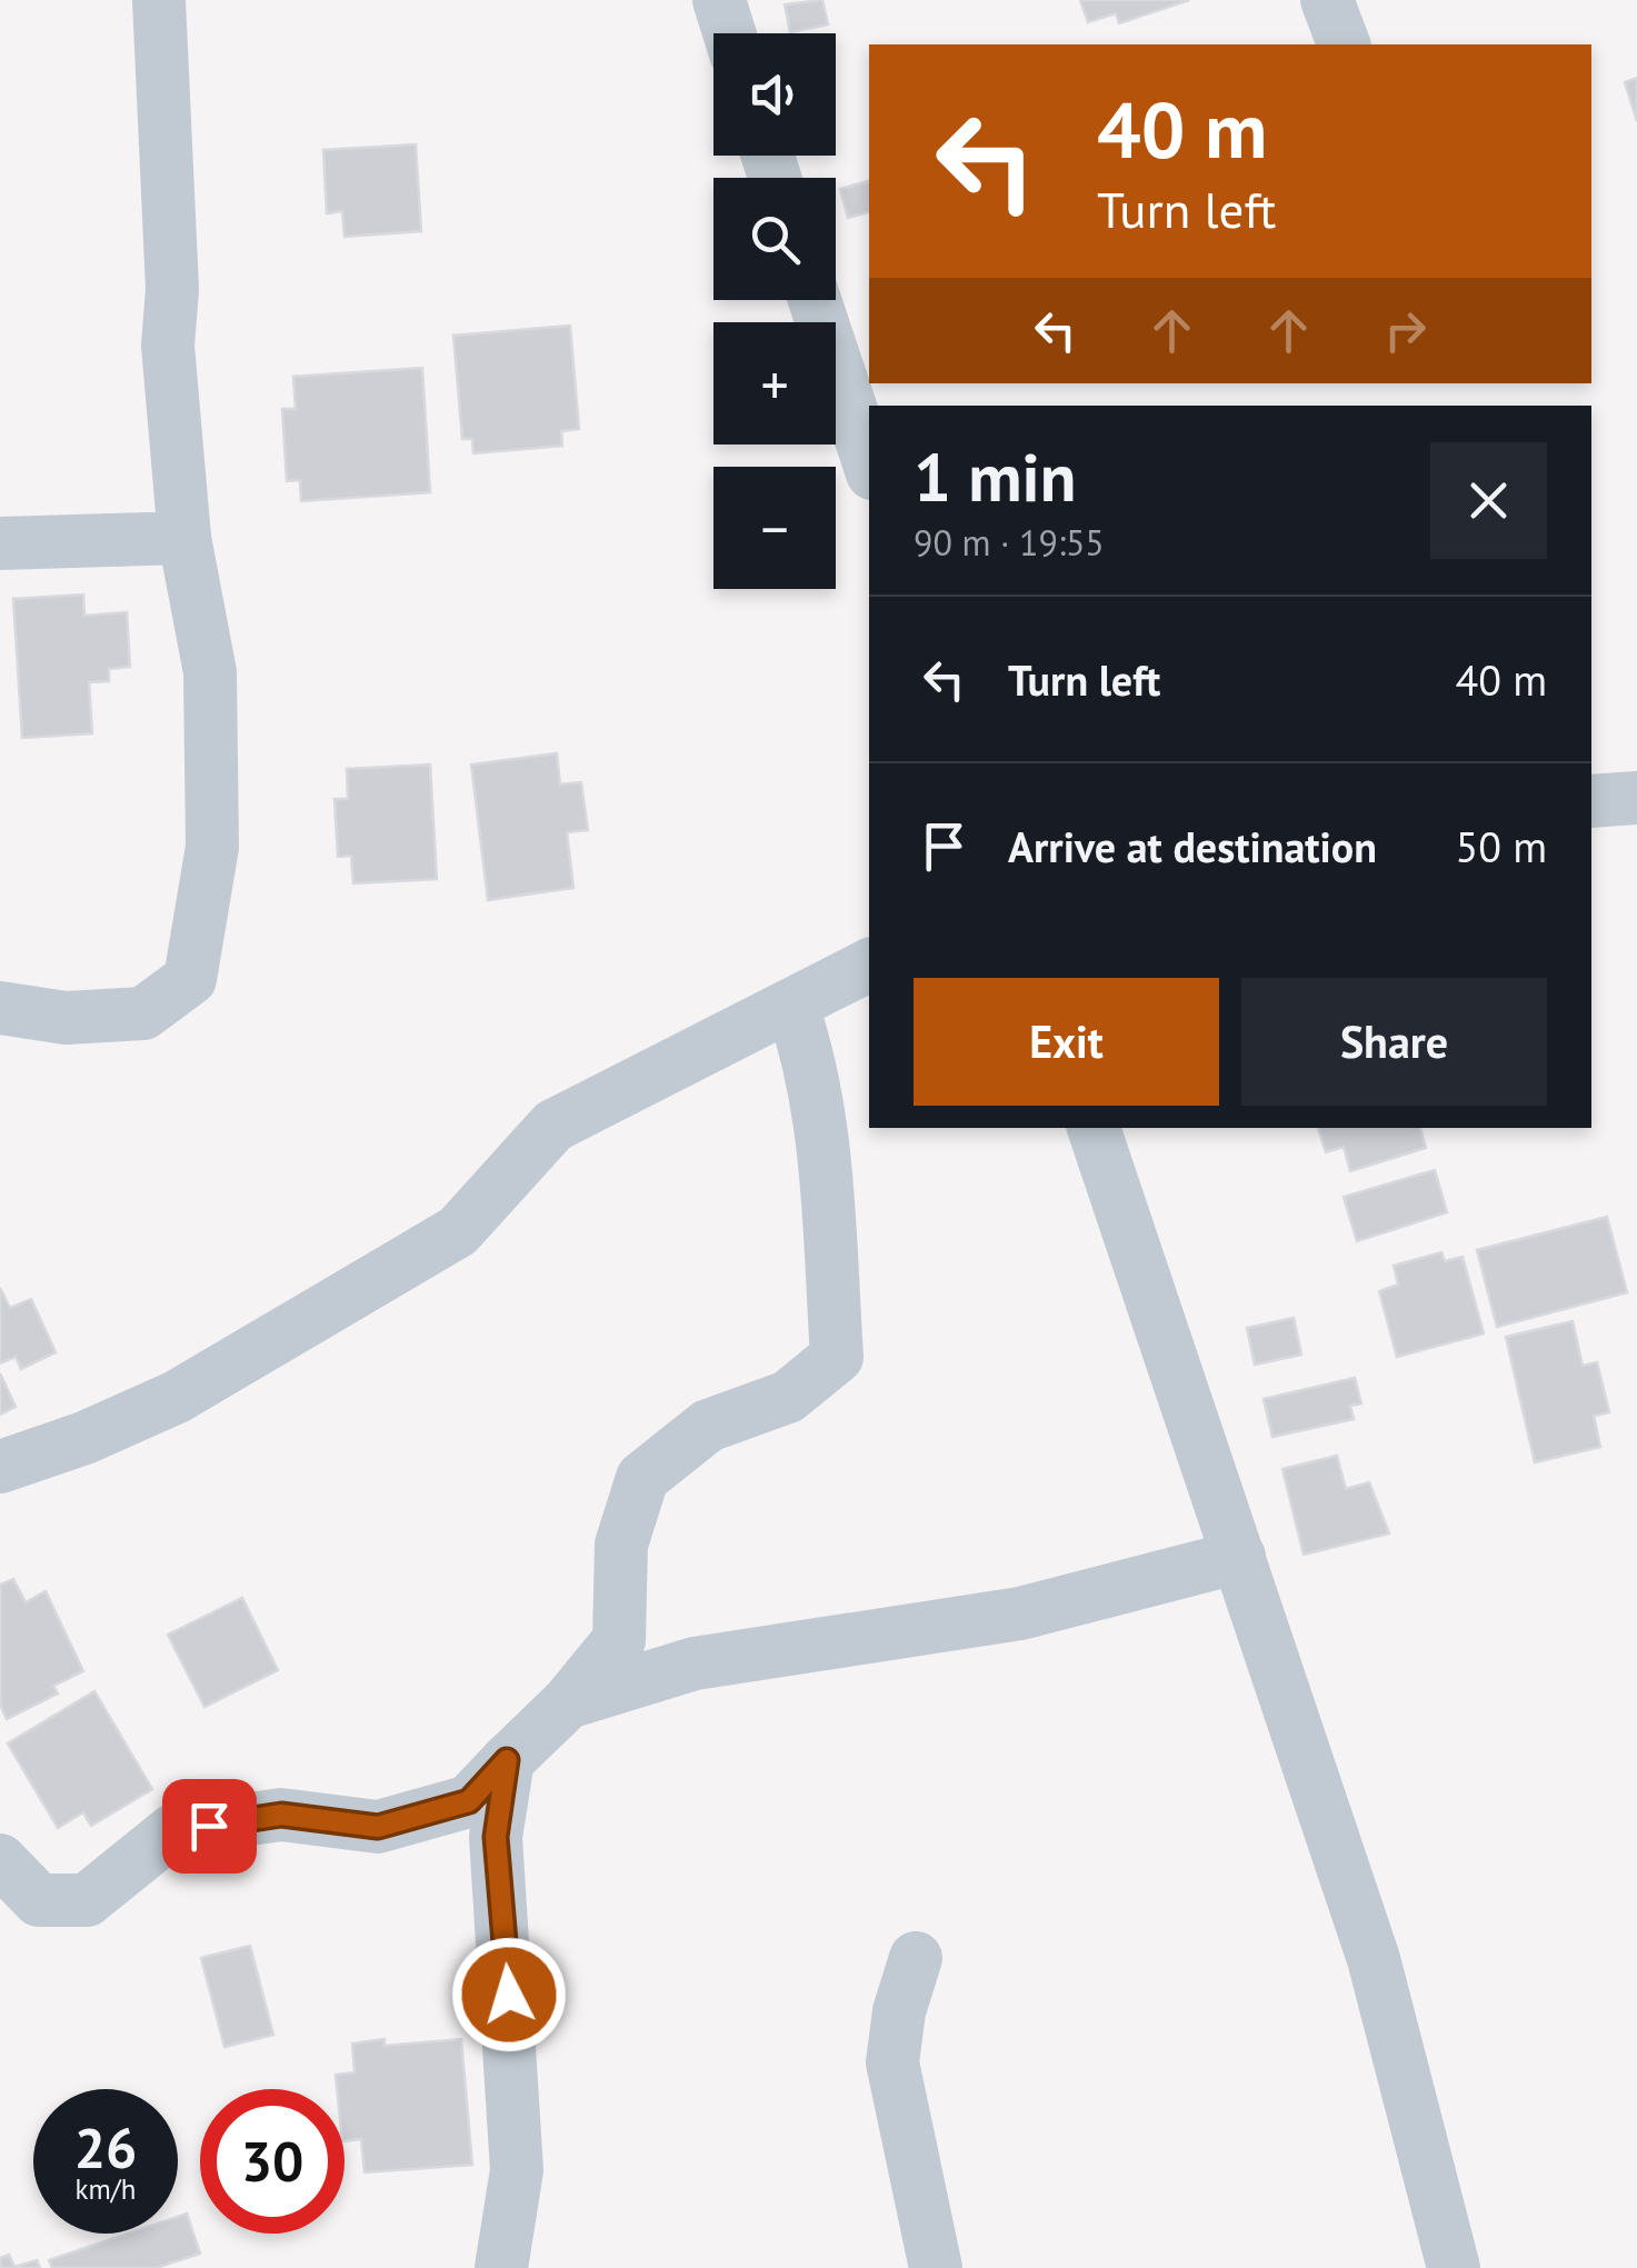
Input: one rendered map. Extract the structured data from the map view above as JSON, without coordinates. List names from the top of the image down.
{
  "page": {
    "map_buttons": ["+", "−"],
    "turn": ["40 m", "Turn left"],
    "heading": ["1 min", "90 m · 19:55"],
    "list": [
      {
        "name": "Turn left",
        "value": "40 m"
      },
      {
        "name": "Arrive at destination",
        "value": "50 m"
      }
    ],
    "buttons": ["Exit", "Share"],
    "speed": "26 km/h",
    "limit": "30"
  }
}
